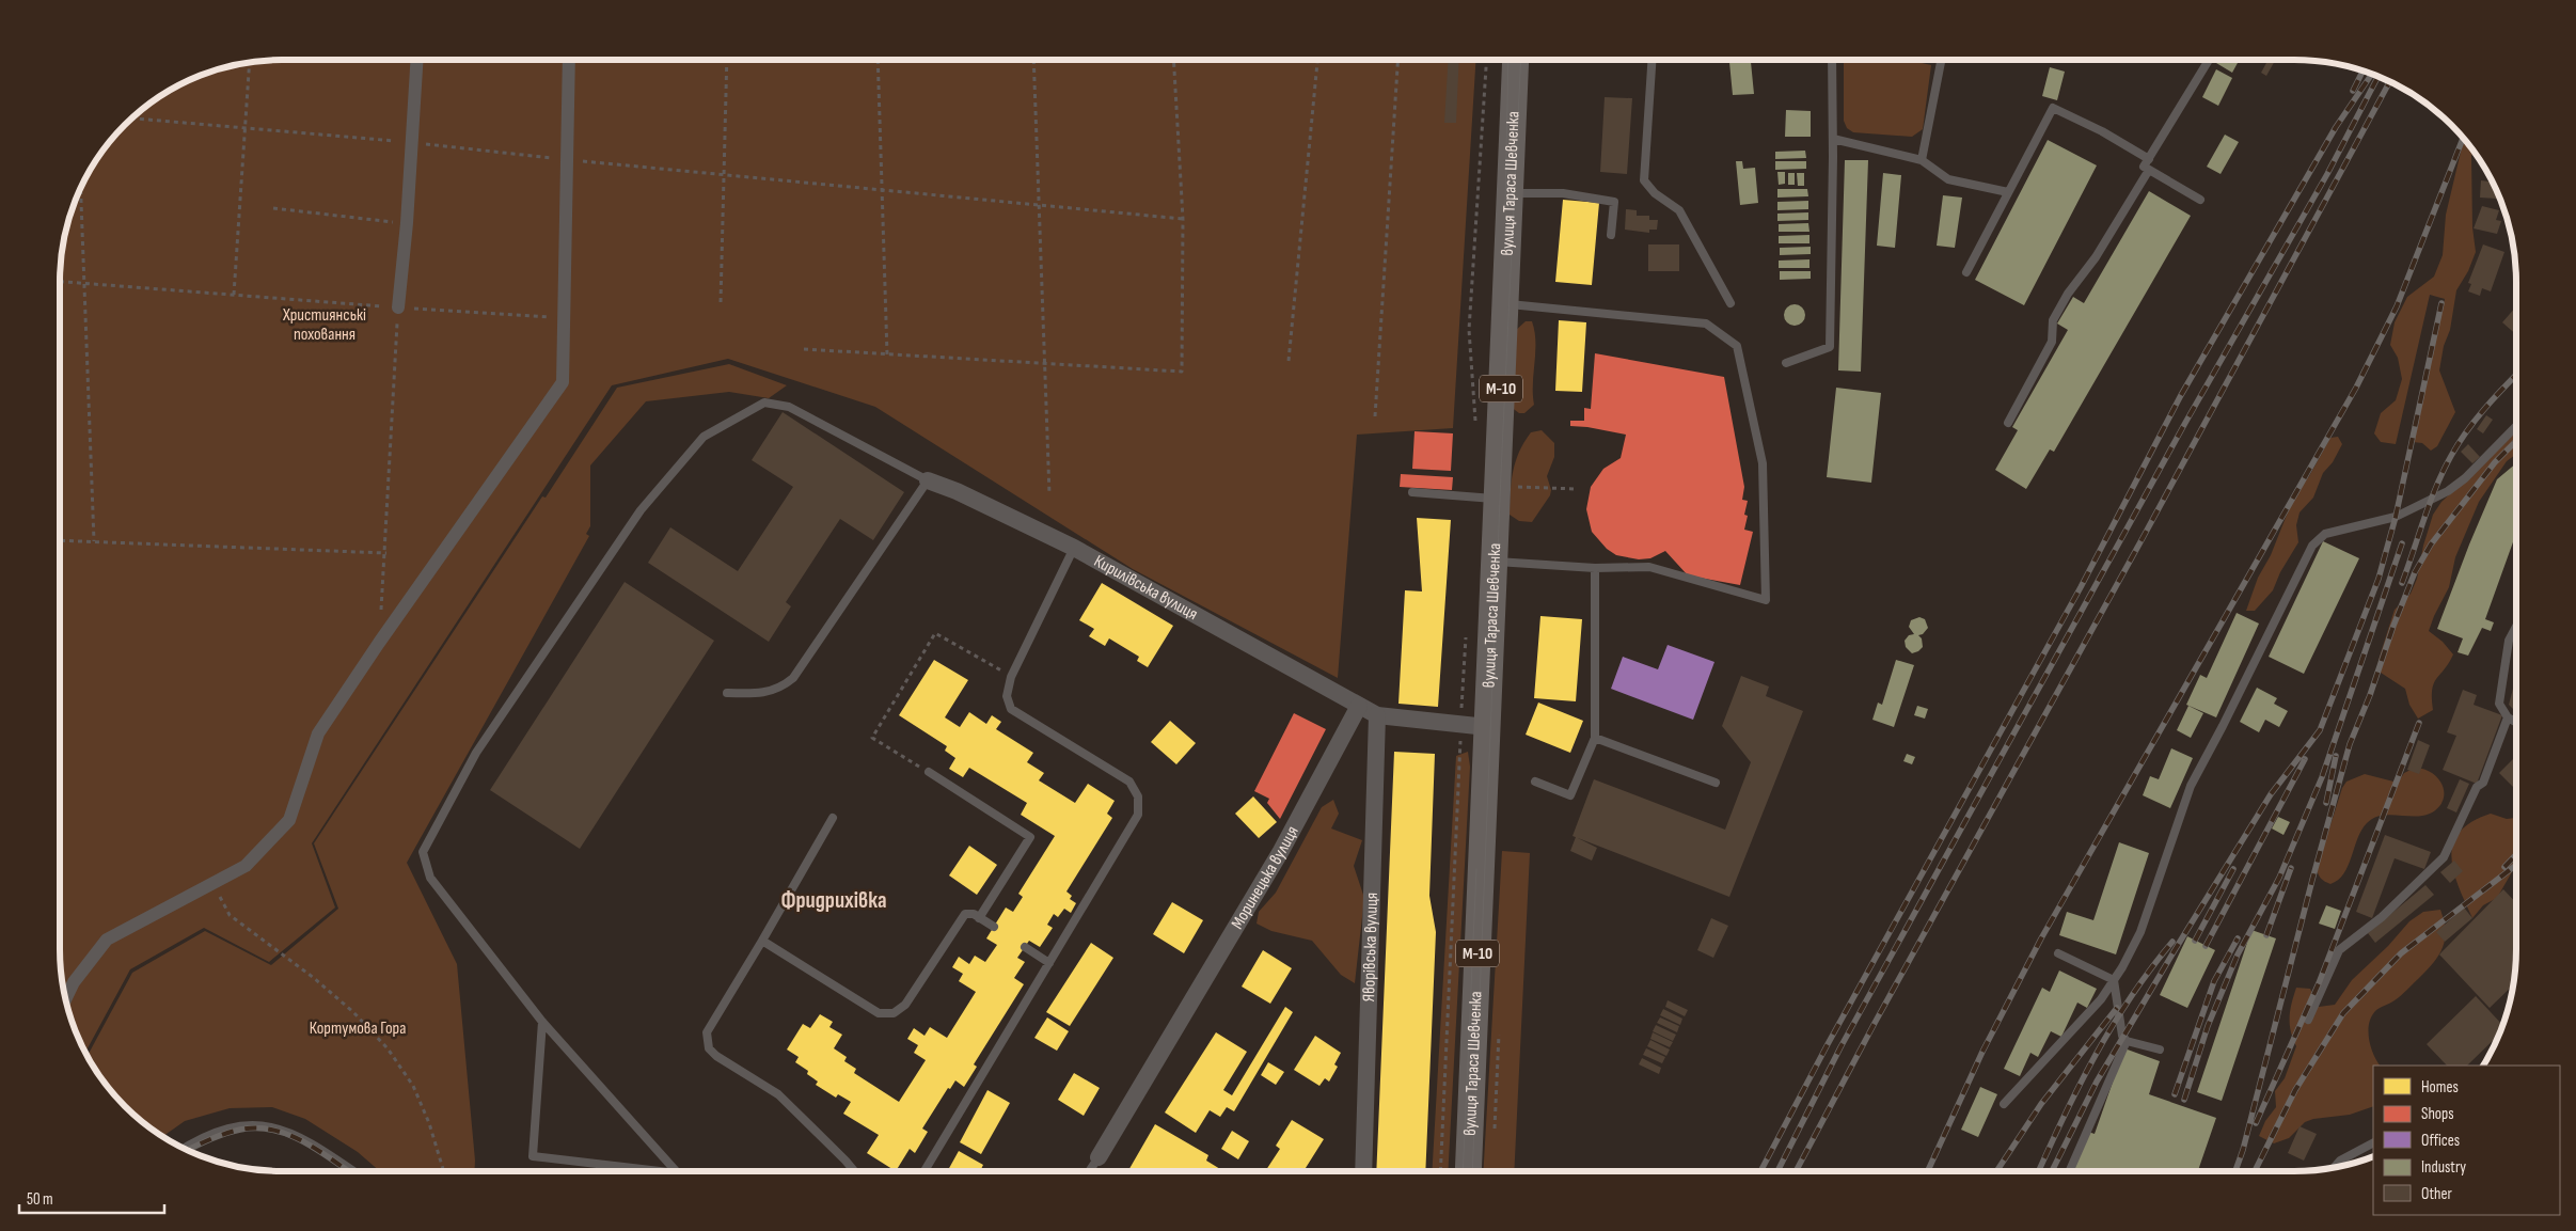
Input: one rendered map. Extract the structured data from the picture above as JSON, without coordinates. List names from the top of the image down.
{
  "streets": {
    "main road": ["вулиця Тараса Шевченка", "М-10"],
    "street": ["Кирилівська вулиця", "Моринецька вулиця", "Яворівська вулиця"]
  },
  "crossings": [
    ["Кирилівська вулиця", "Моринецька вулиця"]
  ],
  "districts": ["Фридрихівка"],
  "parks": ["Християнські поховання", "Кортумова Гора"],
  "legend": [
    "Homes",
    "Shops",
    "Offices",
    "Industry",
    "Other"
  ],
  "scale_bar": "50 m"
}
